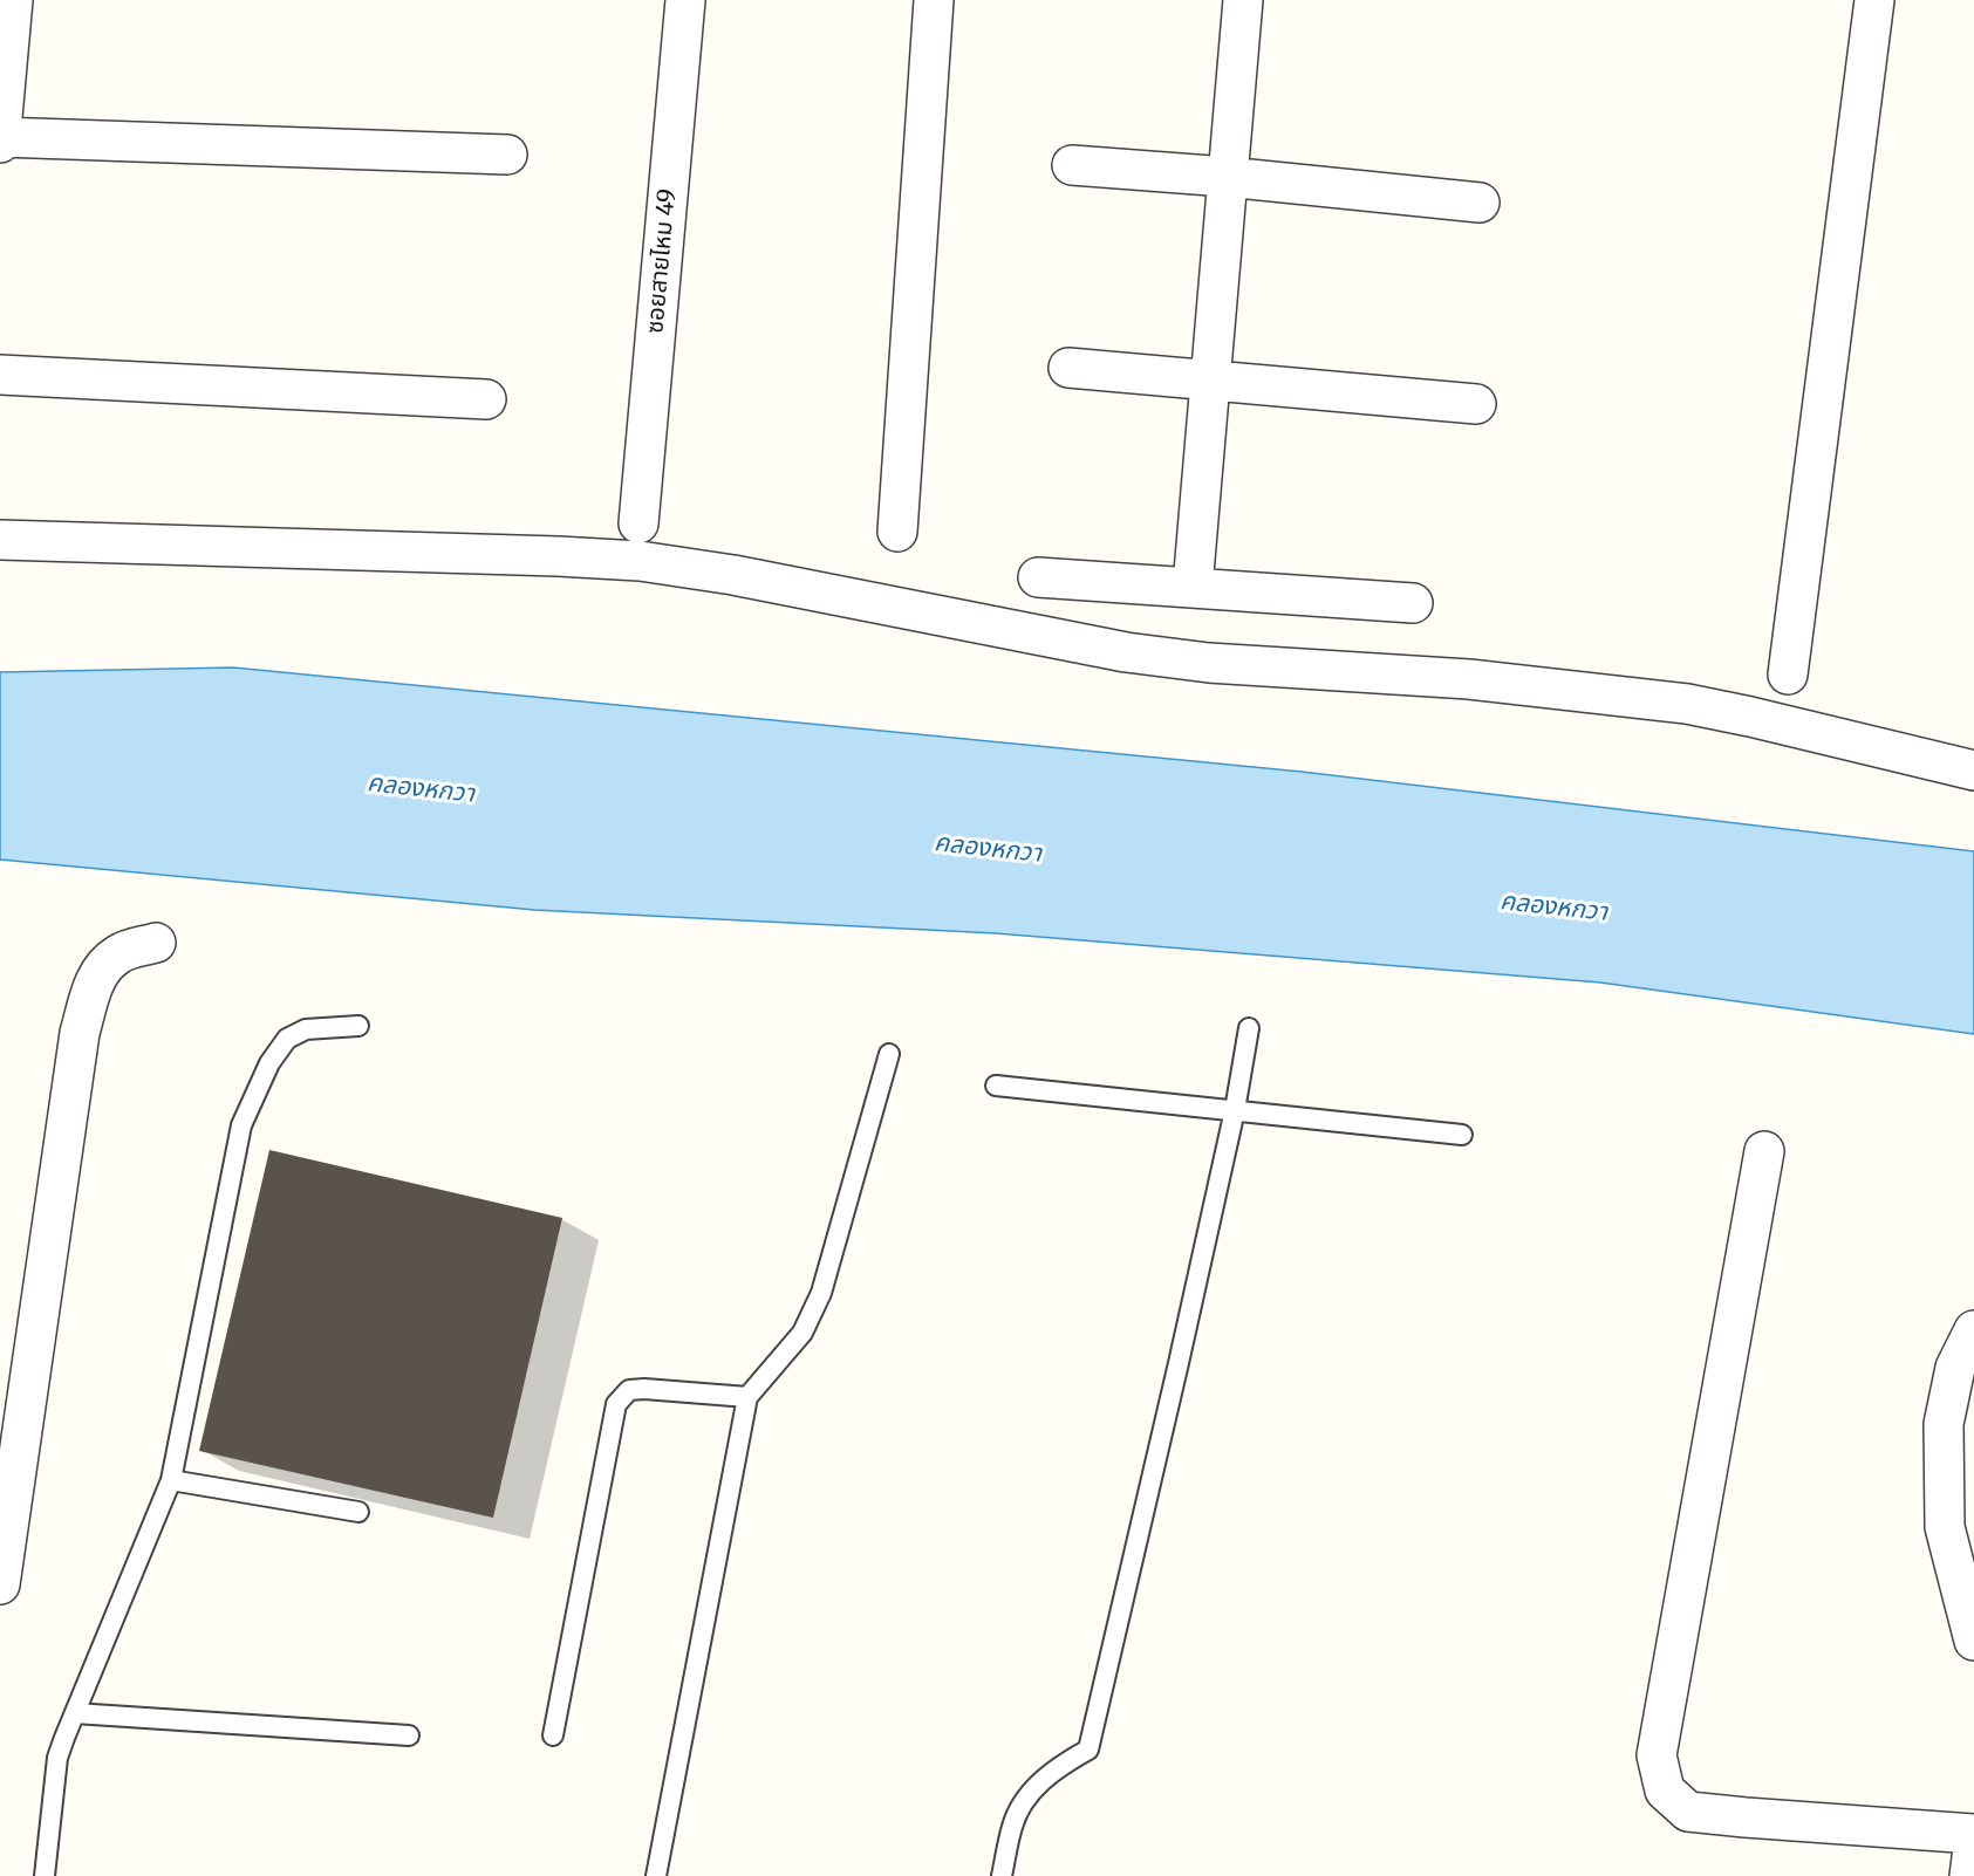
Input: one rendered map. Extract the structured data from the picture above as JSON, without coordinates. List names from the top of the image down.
{
  "streets": {
    "street": ["ซอยสายไหม 49"]
  },
  "water": ["คลองหกวา"]
}
